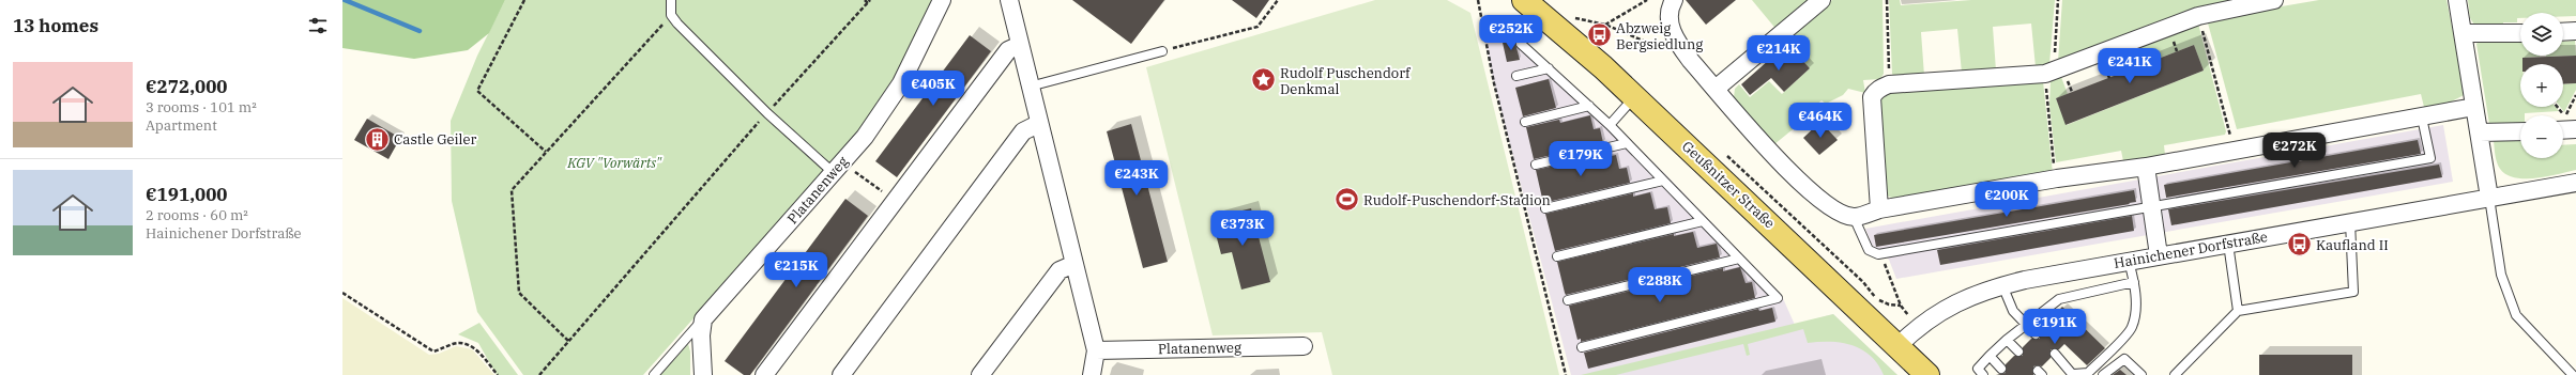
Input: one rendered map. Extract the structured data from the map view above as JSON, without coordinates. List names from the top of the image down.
{
  "streets": {
    "main road": ["Geußnitzer Straße"],
    "street": ["Platanenweg", "Hainichener Dorfstraße"]
  },
  "crossings": [
    ["Geußnitzer Straße", "Hainichener Dorfstraße"]
  ],
  "parks": ["KGV \"Vorwärts\""],
  "places": {
    "bus stop": ["Abzweig Bergsiedlung", "Kaufland II"],
    "place": ["Rudolf Puschendorf Denkmal"],
    "building": ["Castle Geiler"],
    "sports": ["Rudolf-Puschendorf-Stadion"]
  },
  "page": {
    "heading": "13 homes",
    "map_buttons": ["+", "−"],
    "price": [
      "€252K",
      "€214K",
      "€241K",
      "€405K",
      "€464K",
      "€272K",
      "€179K",
      "€243K",
      "€200K",
      "€373K",
      "€215K",
      "€288K",
      "€191K"
    ],
    "list": [
      {
        "name": "€272,000",
        "note": "3 rooms · 101 m² · Apartment"
      },
      {
        "name": "€191,000",
        "note": "2 rooms · 60 m² · Hainichener Dorfstraße"
      }
    ]
  }
}
